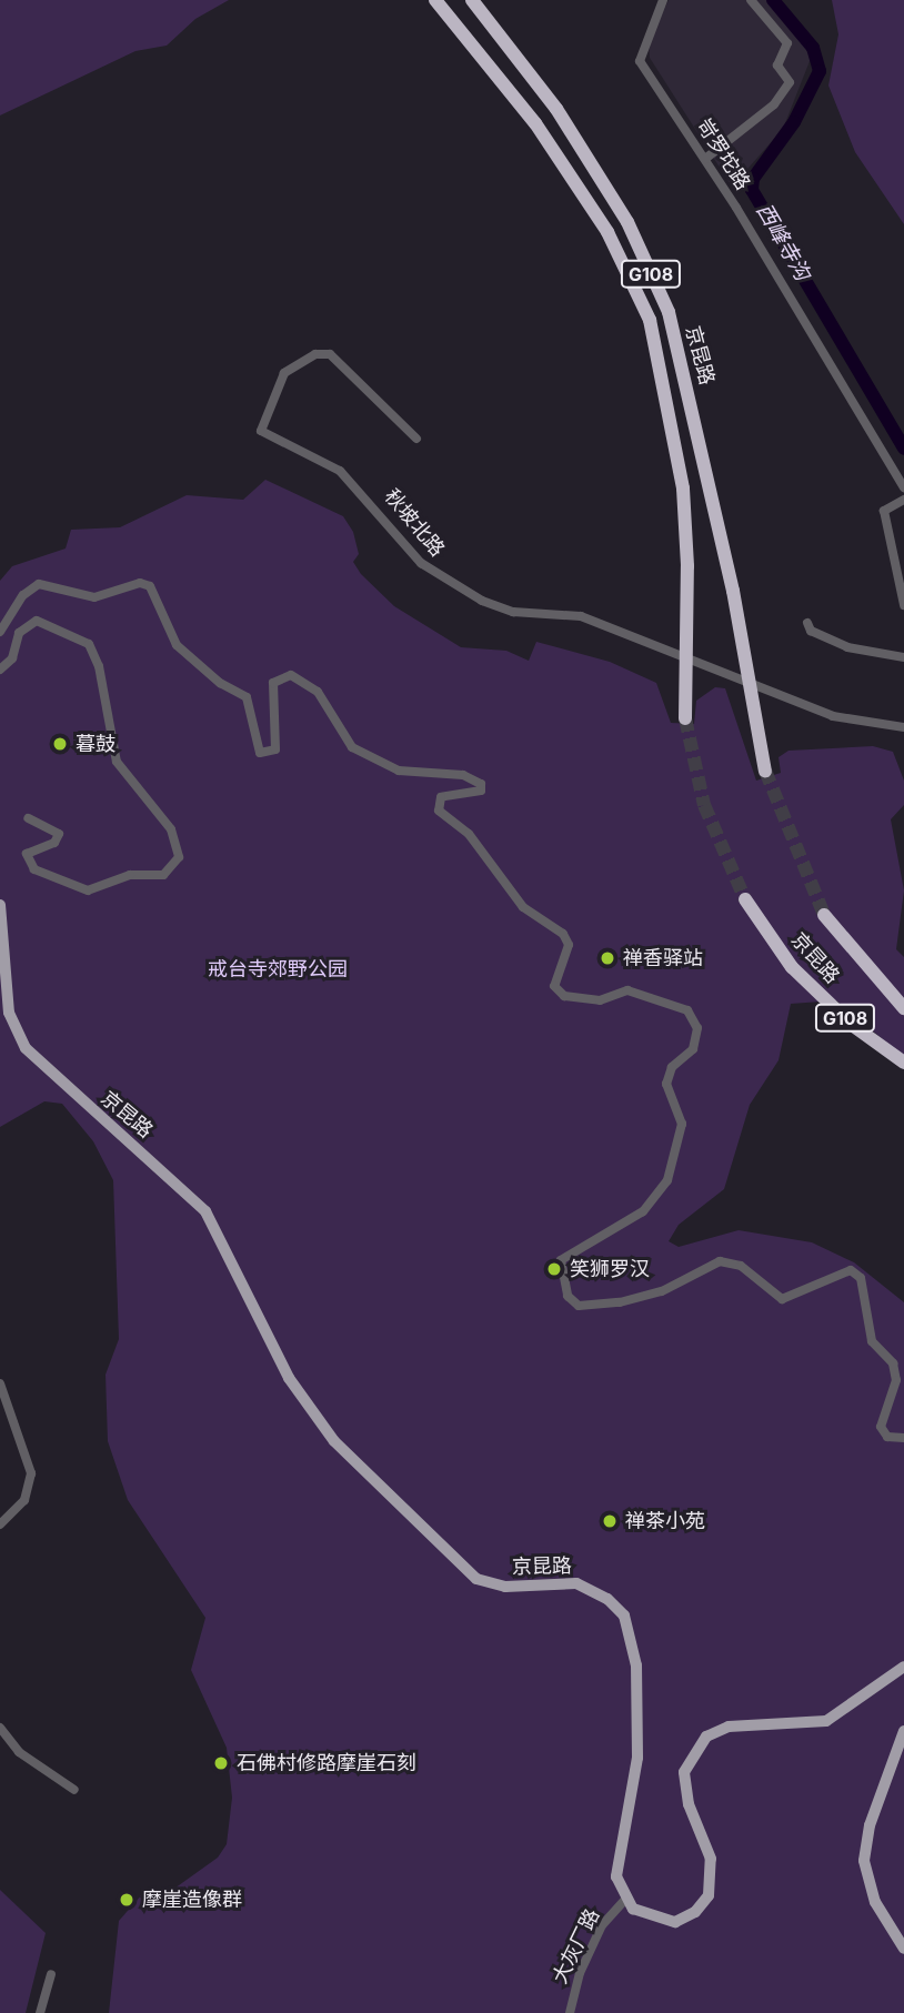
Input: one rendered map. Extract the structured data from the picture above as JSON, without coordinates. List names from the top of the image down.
{
  "streets": {
    "highway": ["G108", "京昆路"],
    "street": ["岢罗坨路", "秋坡北路", "大灰厂路"]
  },
  "crossings": [
    ["京昆路", "大灰厂路"]
  ],
  "water": ["西峰寺沟"],
  "parks": ["戒台寺郊野公园"],
  "places": [
    "暮鼓",
    "禅香驿站",
    "笑狮罗汉",
    "禅茶小苑",
    "石佛村修路摩崖石刻",
    "摩崖造像群"
  ]
}
